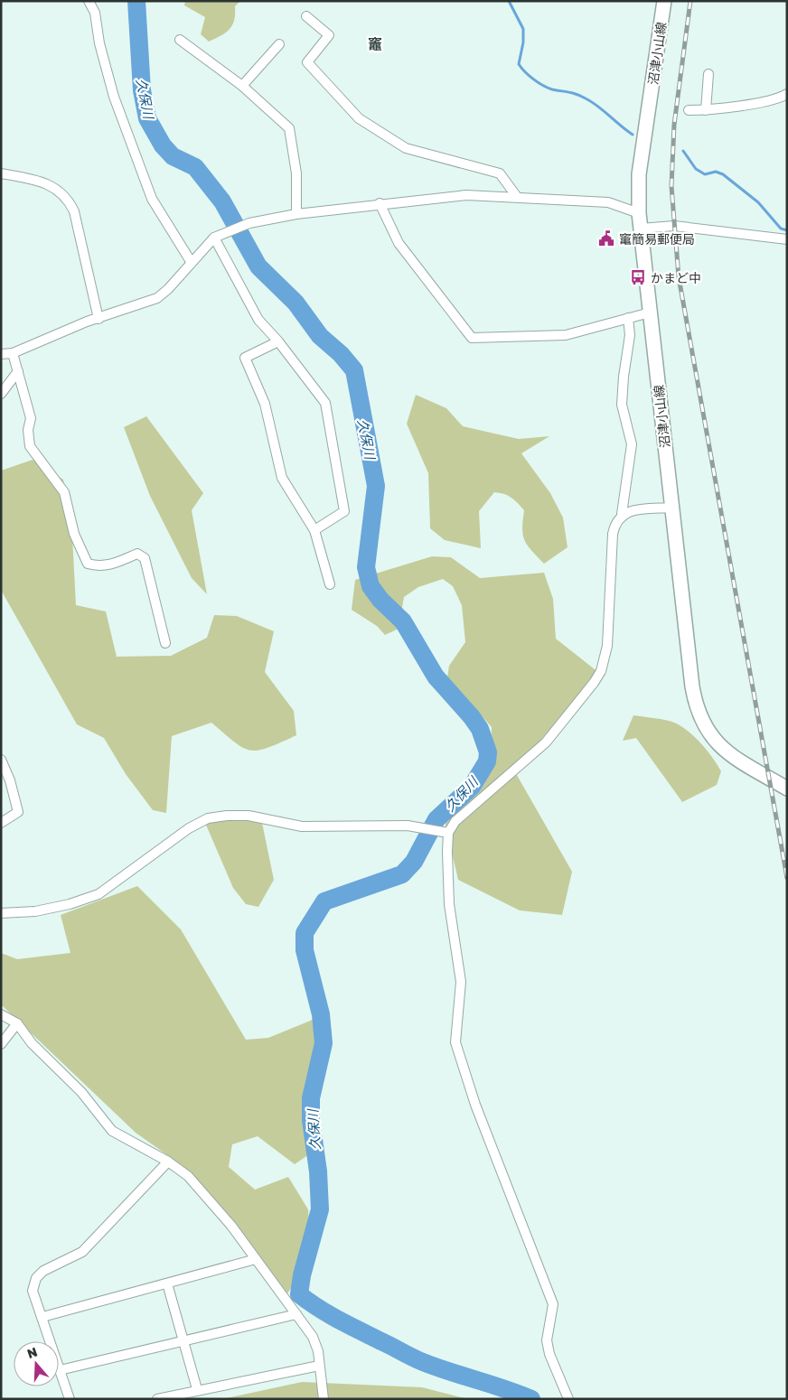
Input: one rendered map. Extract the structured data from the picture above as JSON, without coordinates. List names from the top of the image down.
{
  "streets": {
    "main road": ["沼津小山線"]
  },
  "districts": ["竈"],
  "water": ["久保川"],
  "places": {
    "public building": ["竃簡易郵便局"],
    "bus stop": ["かまど中"]
  },
  "north": "top"
}
